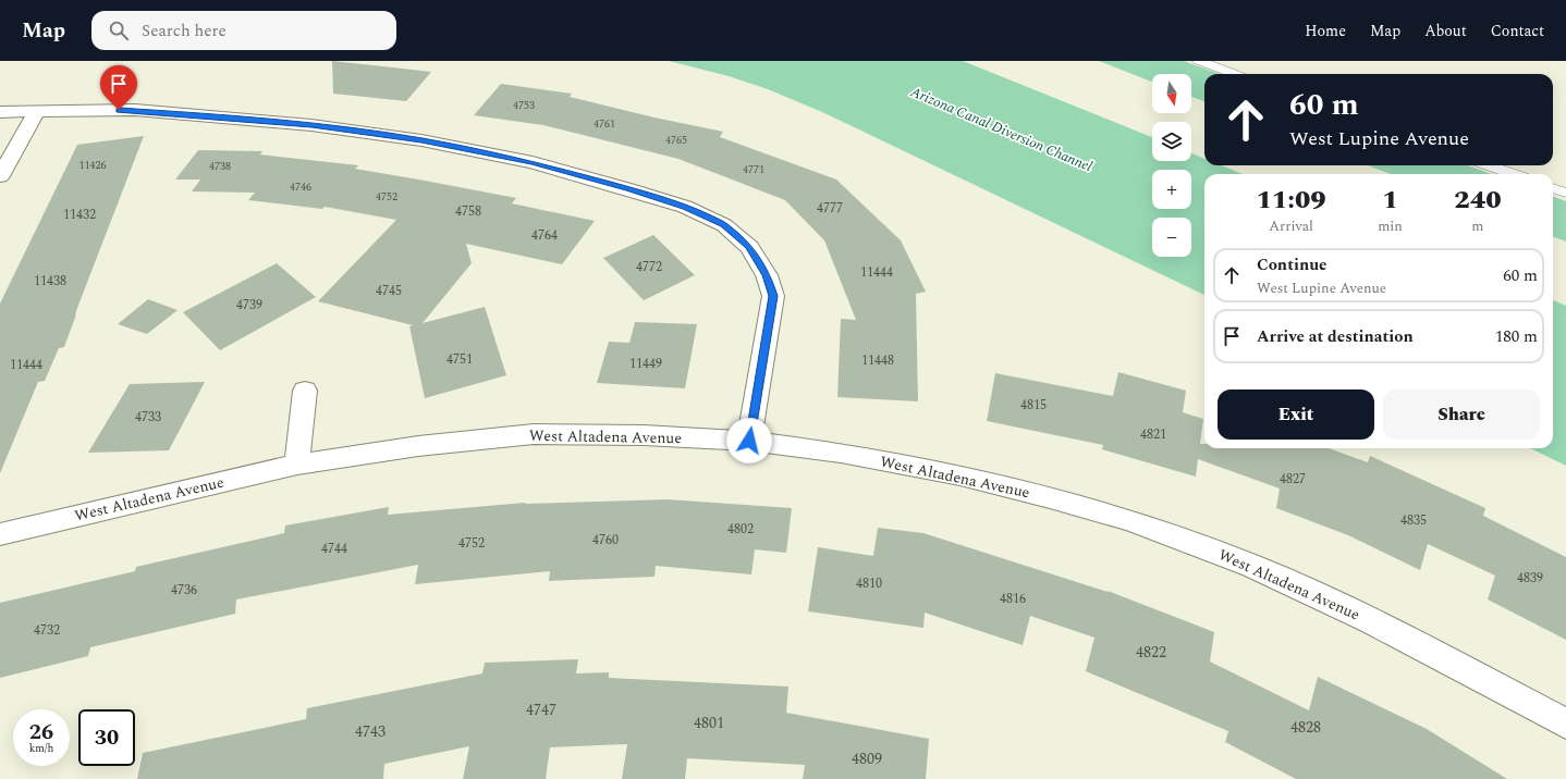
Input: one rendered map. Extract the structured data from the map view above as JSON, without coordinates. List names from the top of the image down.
{
  "streets": {
    "street": ["West Altadena Avenue"]
  },
  "water": ["Arizona Canal Diversion Channel"],
  "house_numbers": [
    "4753",
    "4761",
    "4765",
    "11426",
    "4738",
    "4771",
    "4746",
    "4752",
    "4777",
    "4758",
    "11432",
    "4764",
    "4772",
    "11444",
    "11438",
    "4745",
    "4739",
    "4751",
    "11448",
    "11449",
    "11444",
    "4815",
    "4733",
    "4821",
    "4827",
    "4835",
    "4802",
    "4760",
    "4752",
    "4744",
    "4839",
    "4810",
    "4736",
    "4816",
    "4732",
    "4822",
    "4747",
    "4801",
    "4828",
    "4743",
    "4809"
  ],
  "north": "bottom",
  "page": {
    "header": "Map",
    "search": "Search here",
    "nav": [
      "Home",
      "Map",
      "About",
      "Contact"
    ],
    "map_buttons": ["+", "−"],
    "turn": ["60 m", "West Lupine Avenue"],
    "eta": [
      "11:09",
      "Arrival",
      "1",
      "min",
      "240",
      "m"
    ],
    "list": [
      {
        "name": "Continue",
        "note": "West Lupine Avenue",
        "value": "60 m"
      },
      {
        "name": "Arrive at destination",
        "value": "180 m"
      }
    ],
    "buttons": ["Exit", "Share"],
    "speed": "26 km/h",
    "limit": "30"
  }
}
